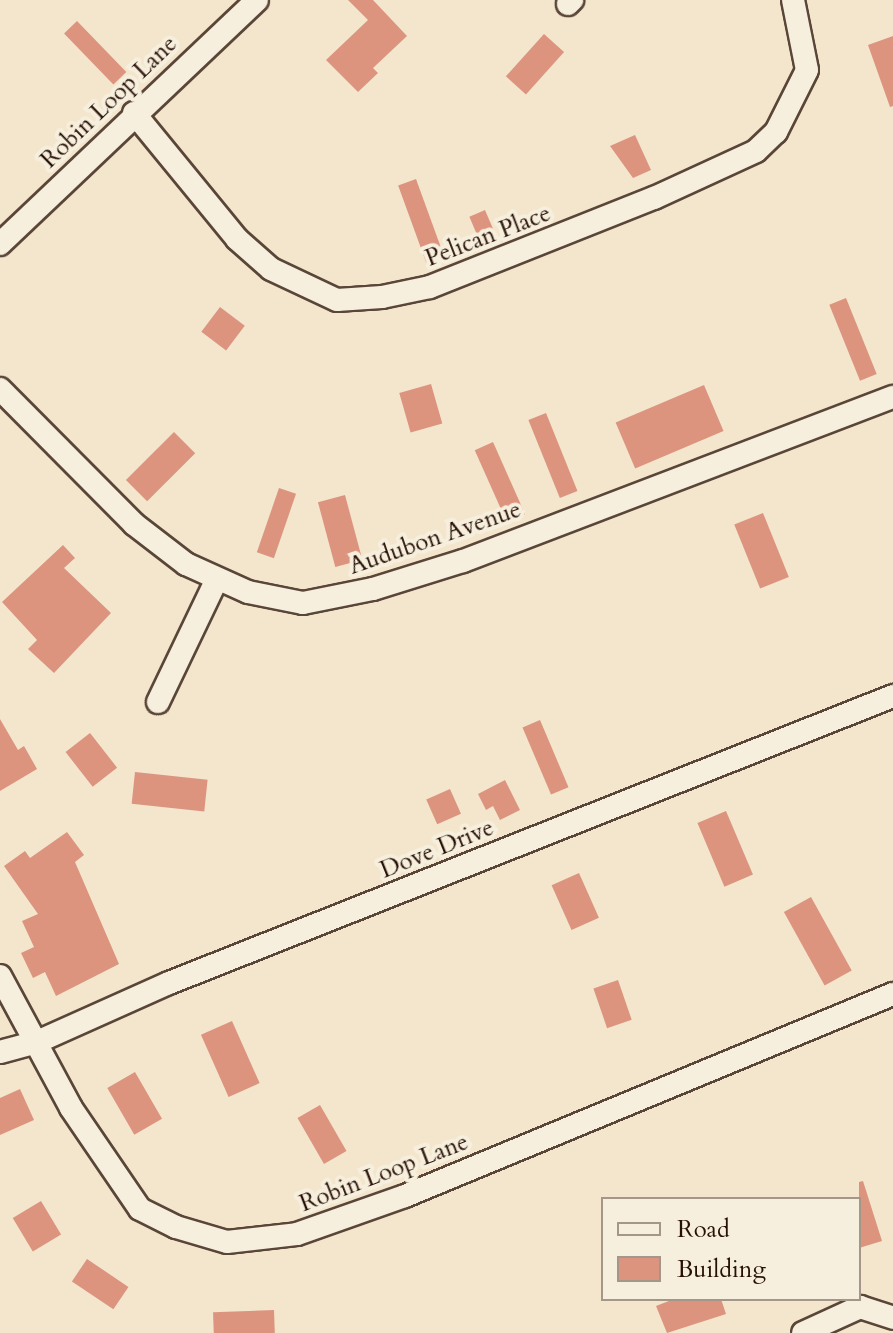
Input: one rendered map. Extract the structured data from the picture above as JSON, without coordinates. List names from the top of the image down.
{
  "streets": {
    "street": [
      "Robin Loop Lane",
      "Pelican Place",
      "Audubon Avenue",
      "Dove Drive"
    ]
  },
  "crossings": [
    ["Robin Loop Lane", "Pelican Place"],
    ["Robin Loop Lane", "Dove Drive"]
  ],
  "legend": ["Road", "Building"]
}
